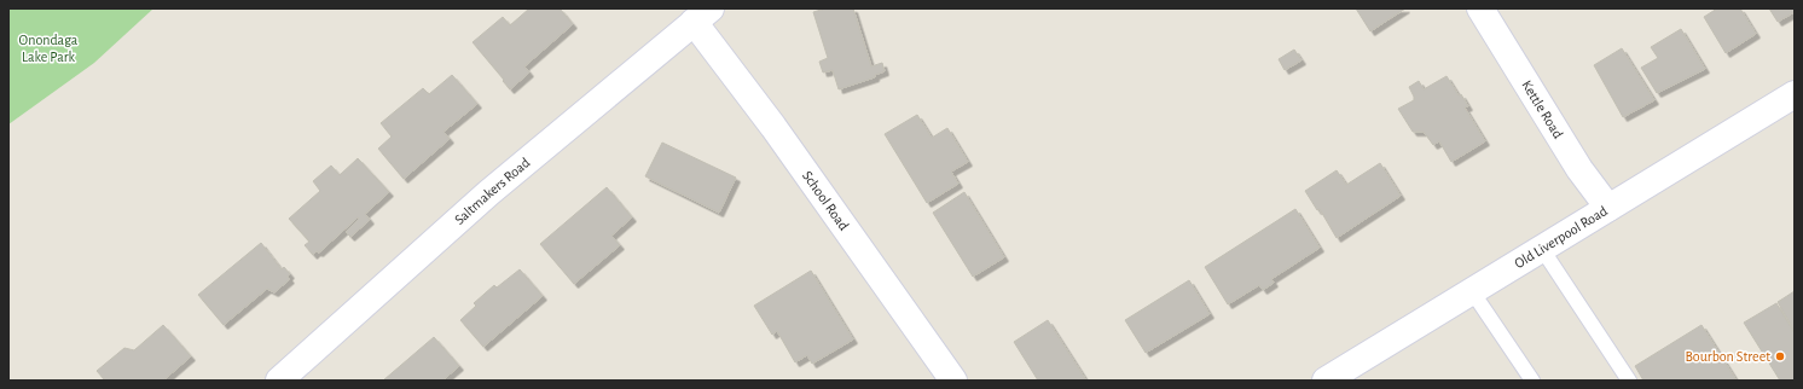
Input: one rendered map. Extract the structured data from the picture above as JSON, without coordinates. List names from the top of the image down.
{
  "streets": {
    "street": [
      "Kettle Road",
      "Saltmakers Road",
      "School Road",
      "Old Liverpool Road"
    ]
  },
  "crossings": [
    ["Kettle Road", "Old Liverpool Road"],
    ["Saltmakers Road", "School Road"]
  ],
  "parks": ["Onondaga Lake Park"],
  "places": ["Bourbon Street"]
}
